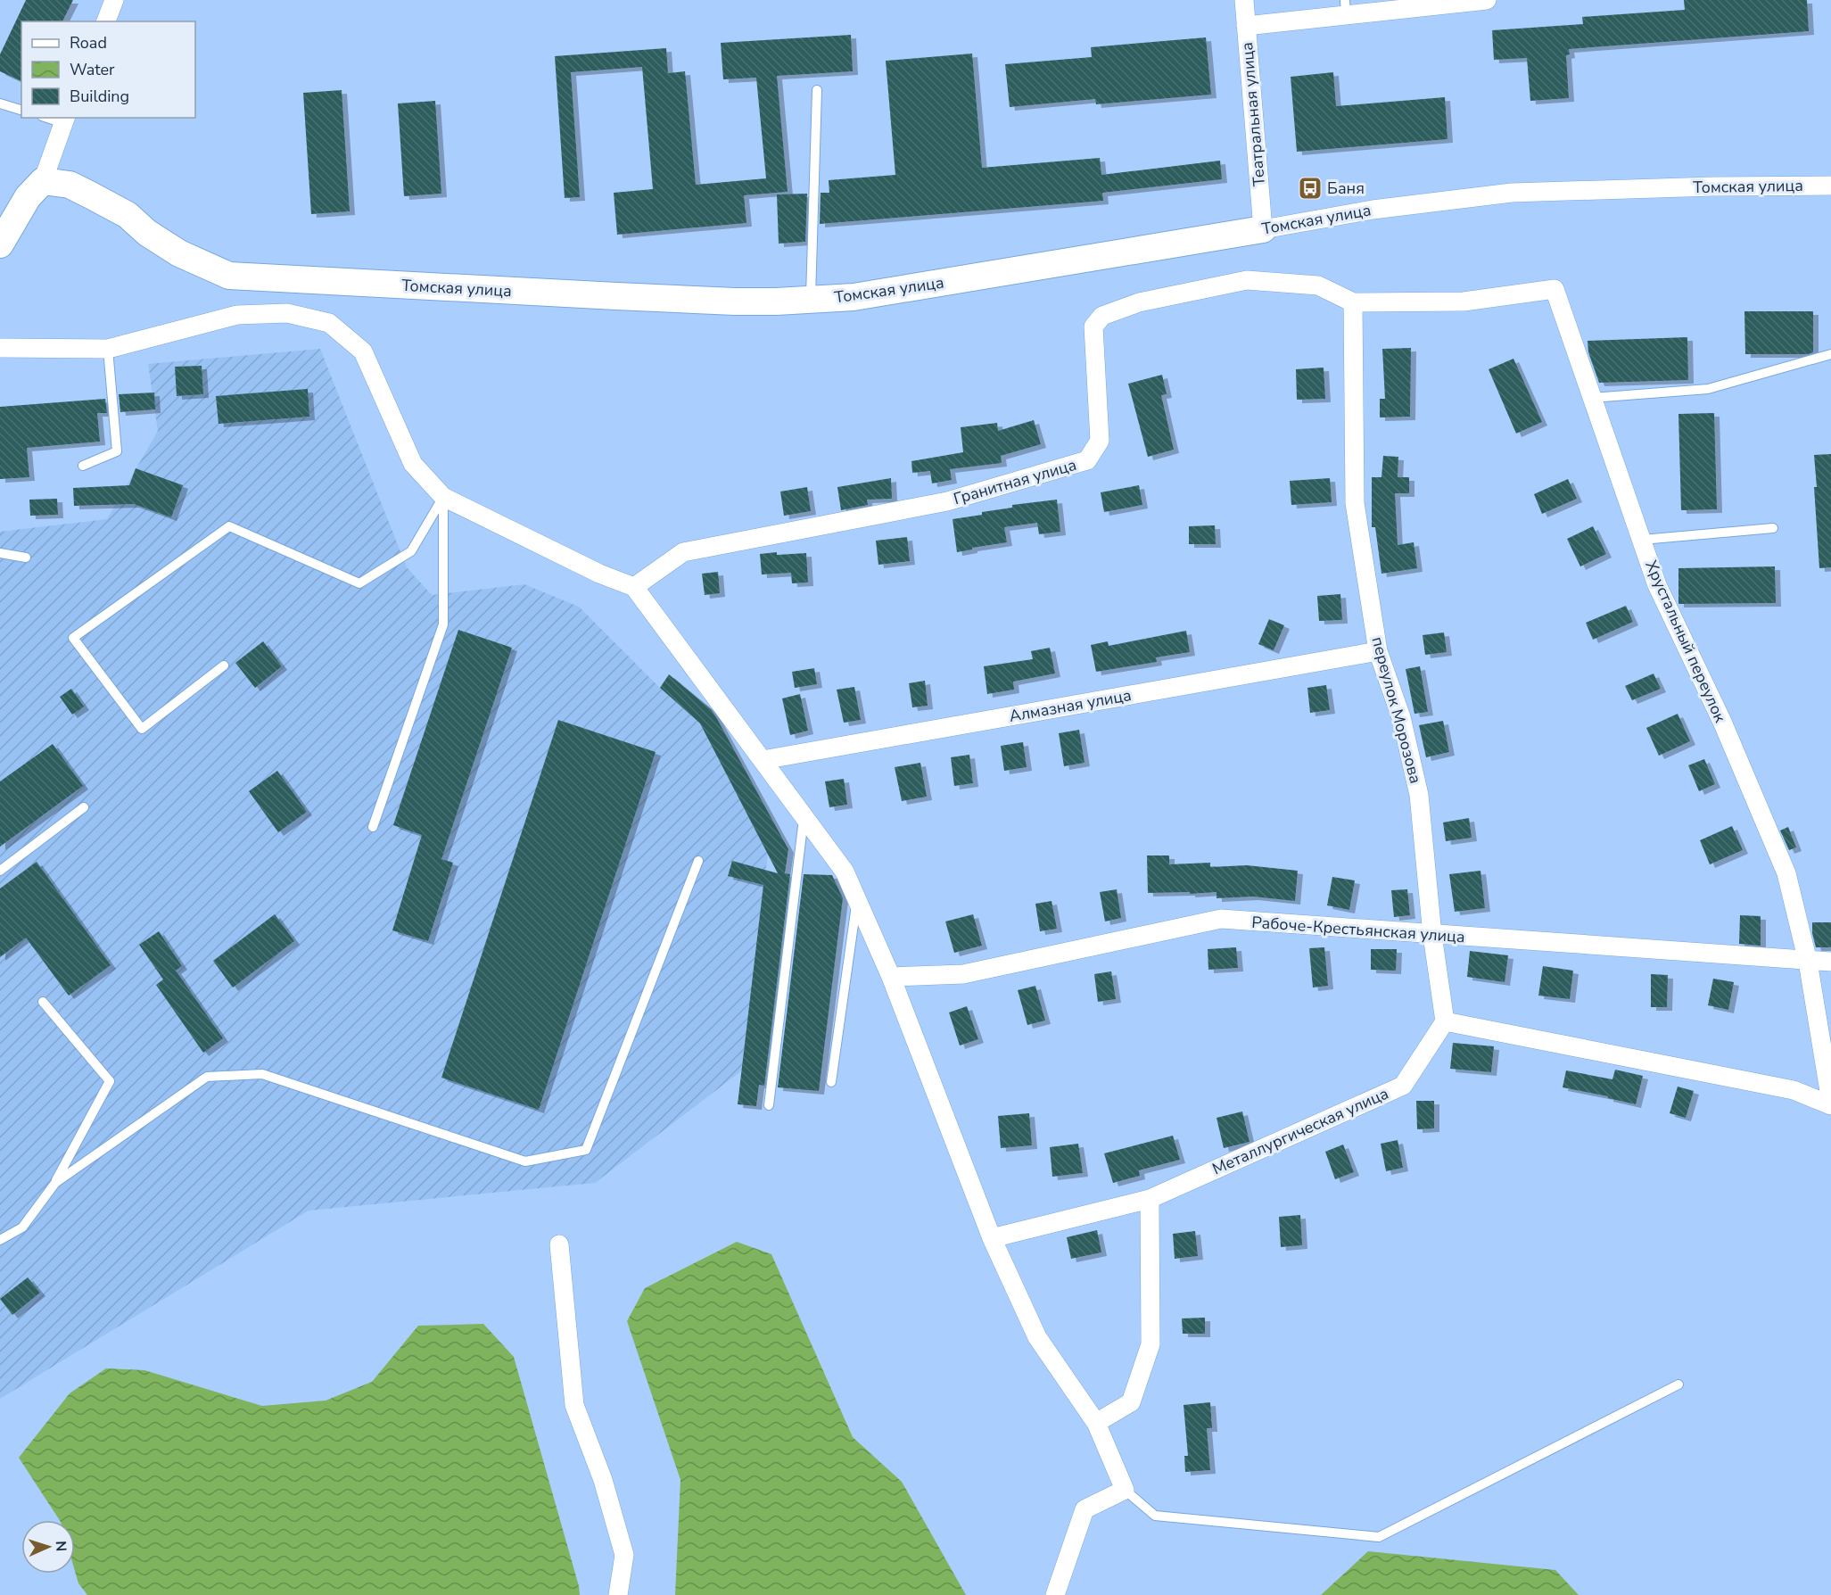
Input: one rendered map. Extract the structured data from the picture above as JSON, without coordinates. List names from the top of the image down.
{
  "streets": {
    "street": [
      "Театральная улица",
      "Томская улица",
      "Гранитная улица",
      "Хрустальный переулок",
      "Алмазная улица",
      "переулок Морозова",
      "Рабоче-Крестьянская улица",
      "Металлургическая улица"
    ]
  },
  "crossings": [
    ["Театральная улица", "Томская улица"],
    ["Гранитная улица", "Хрустальный переулок"],
    ["Гранитная улица", "переулок Морозова"],
    ["Хрустальный переулок", "Рабоче-Крестьянская улица"],
    ["Алмазная улица", "переулок Морозова"],
    ["переулок Морозова", "Рабоче-Крестьянская улица"],
    ["переулок Морозова", "Металлургическая улица"]
  ],
  "places": {
    "bus stop": ["Баня"]
  },
  "legend": ["Road", "Water", "Building"],
  "north": "right"
}
